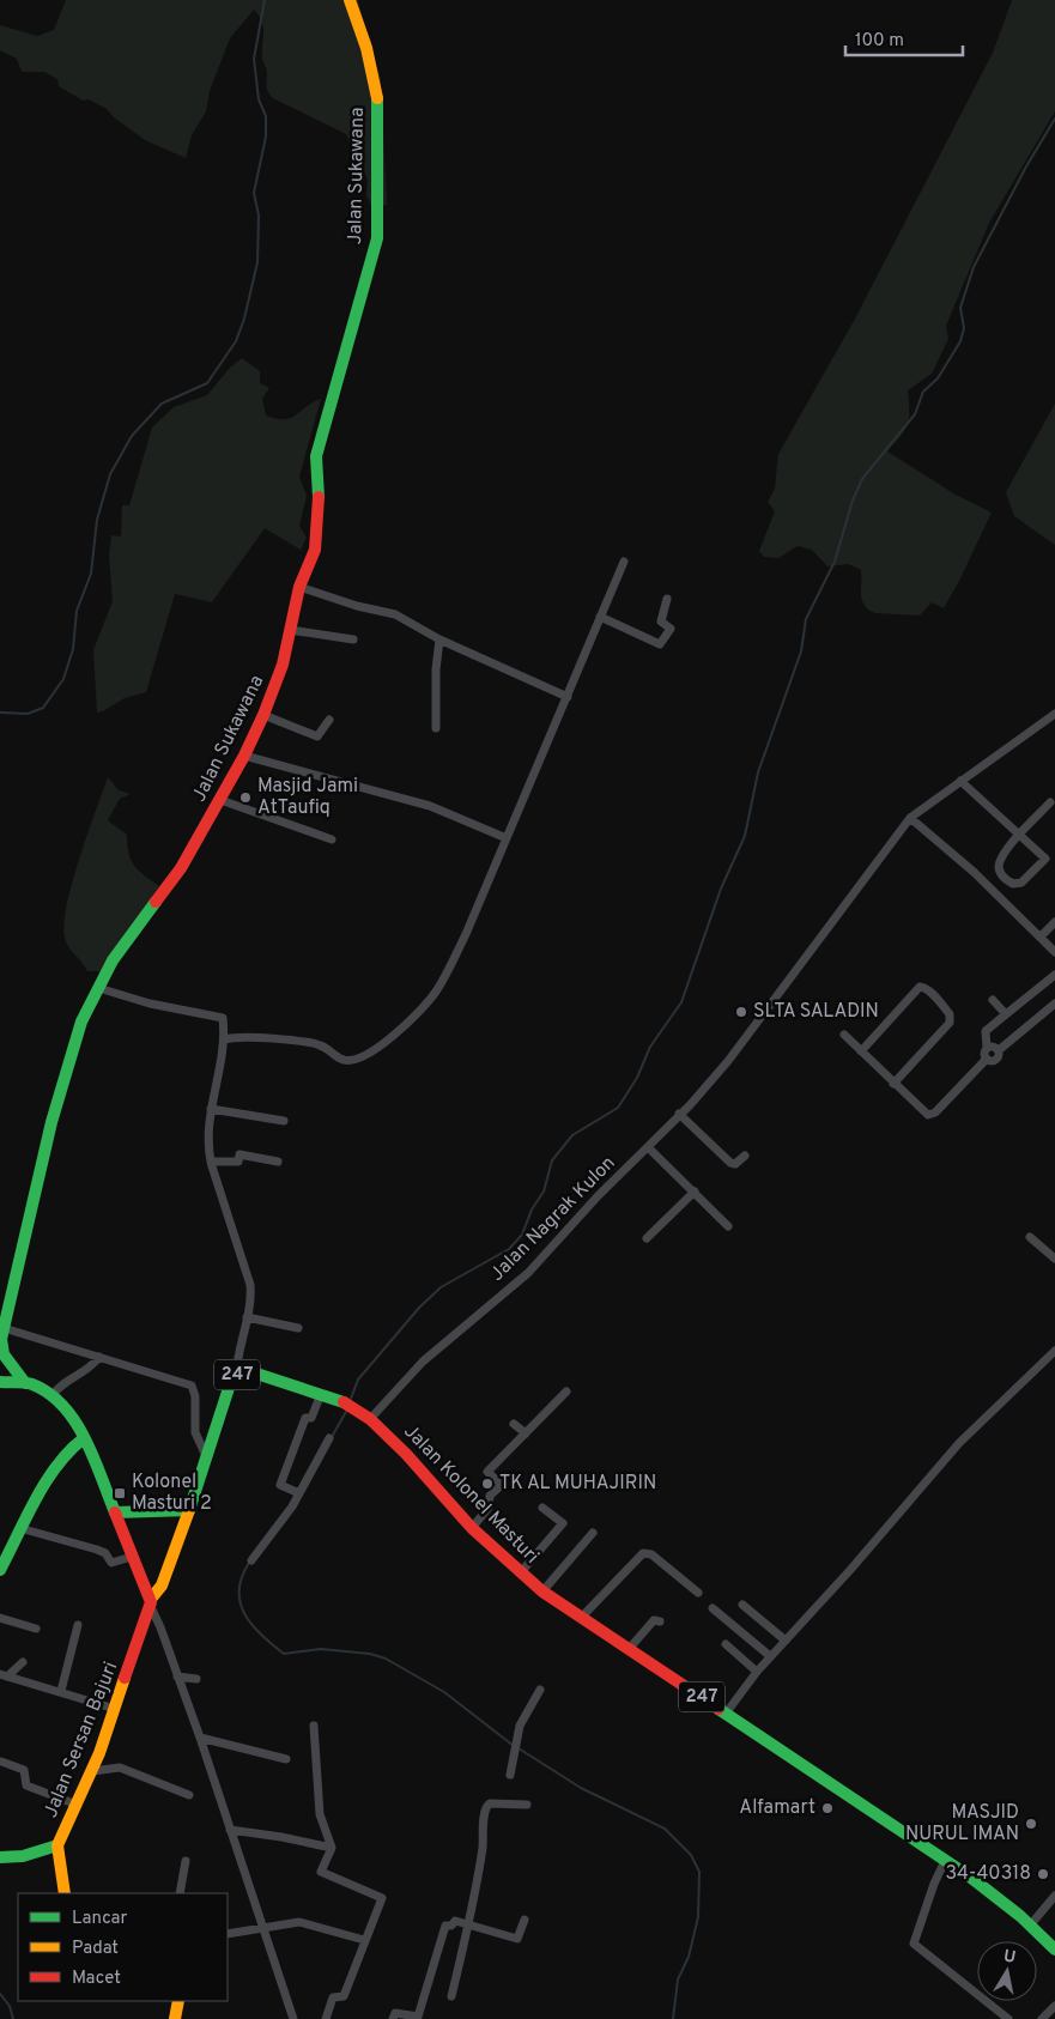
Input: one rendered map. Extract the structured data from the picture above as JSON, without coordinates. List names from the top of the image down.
{
  "streets": {
    "main road": [
      "Jalan Sukawana",
      "247",
      "Jalan Kolonel Masturi",
      "Jalan Sersan Bajuri"
    ],
    "street": ["Jalan Nagrak Kulon"]
  },
  "crossings": [
    ["Jalan Nagrak Kulon", "Jalan Kolonel Masturi"],
    ["247", "Jalan Kolonel Masturi"],
    ["247", "Jalan Sersan Bajuri"]
  ],
  "places": {
    "other": [
      "Masjid Jami AtTaufiq",
      "SLTA SALADIN",
      "TK AL MUHAJIRIN",
      "Alfamart",
      "MASJID NURUL IMAN",
      "34-40318"
    ],
    "transit": ["Kolonel Masturi 2"]
  },
  "legend": ["Lancar", "Padat", "Macet"],
  "scale_bar": "100 m",
  "north": "top"
}
